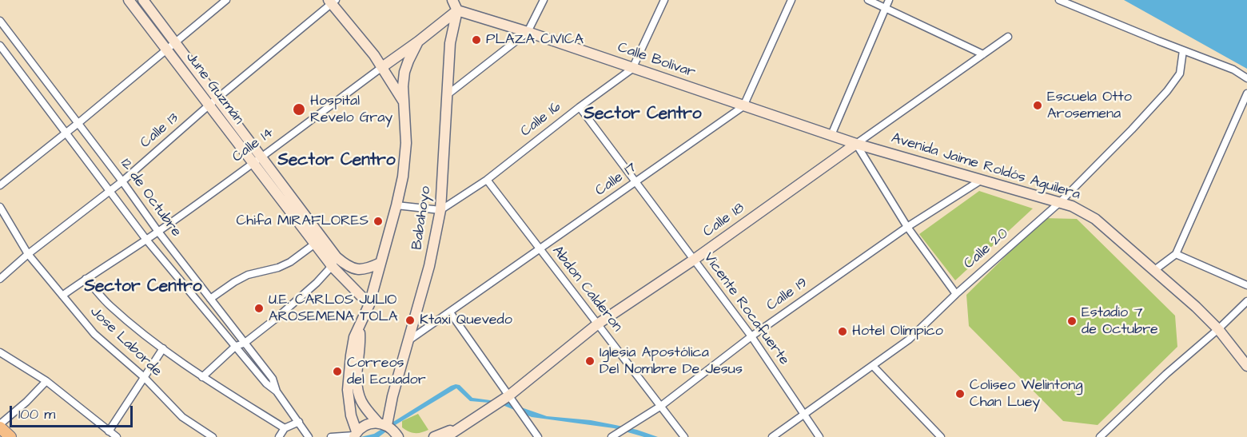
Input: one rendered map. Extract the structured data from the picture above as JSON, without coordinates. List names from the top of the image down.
{
  "streets": {
    "main road": [
      "Calle Bolivar",
      "June Guzmán",
      "Calle 14",
      "Avenida Jaime Roldós Aguilera",
      "Babahoyo",
      "Calle 18"
    ],
    "street": [
      "Calle 16",
      "Calle 13",
      "Calle 17",
      "12 de Octubre",
      "Calle 20",
      "Abdon Calderon",
      "Calle 19",
      "Vicente Rocafuerte",
      "Jose Laborde"
    ]
  },
  "crossings": [
    ["Calle Bolivar", "Calle 16"],
    ["Calle Bolivar", "Calle 14"],
    ["Calle Bolivar", "Avenida Jaime Roldós Aguilera"],
    ["Calle Bolivar", "Calle 17"],
    ["Calle Bolivar", "Babahoyo"],
    ["Calle Bolivar", "Calle 18"],
    ["June Guzmán", "Calle 13"],
    ["June Guzmán", "Calle 14"],
    ["Calle 16", "Babahoyo"],
    ["Calle 16", "Abdon Calderon"],
    ["Calle 16", "Vicente Rocafuerte"],
    ["Calle 13", "12 de Octubre"],
    ["Calle 13", "Jose Laborde"],
    ["Calle 14", "12 de Octubre"],
    ["Calle 14", "Babahoyo"],
    ["Calle 14", "Jose Laborde"],
    ["Avenida Jaime Roldós Aguilera", "Calle 18"],
    ["Avenida Jaime Roldós Aguilera", "Calle 20"],
    ["Avenida Jaime Roldós Aguilera", "Calle 19"],
    ["Calle 17", "Babahoyo"],
    ["Calle 17", "Abdon Calderon"],
    ["Calle 17", "Vicente Rocafuerte"],
    ["Calle 18", "Abdon Calderon"],
    ["Calle 18", "Vicente Rocafuerte"],
    ["Calle 20", "Vicente Rocafuerte"],
    ["Abdon Calderon", "Calle 19"],
    ["Calle 19", "Vicente Rocafuerte"]
  ],
  "districts": ["Sector Centro", "Sector Centro", "Sector Centro"],
  "places": [
    "PLAZA CIVICA",
    "Escuela Otto Arosemena",
    "Hospital Revelo Gray",
    "Chifa MIRAFLORES",
    "U.E. CARLOS JULIO AROSEMENA TOLA",
    "Ktaxi Quevedo",
    "Estadio 7 de Octubre",
    "Hotel Olímpico",
    "Iglesia Apostólica Del Nombre De Jesus",
    "Correos del Ecuador",
    "Coliseo Welintong Chan Luey"
  ],
  "scale_bar": "100 m"
}
